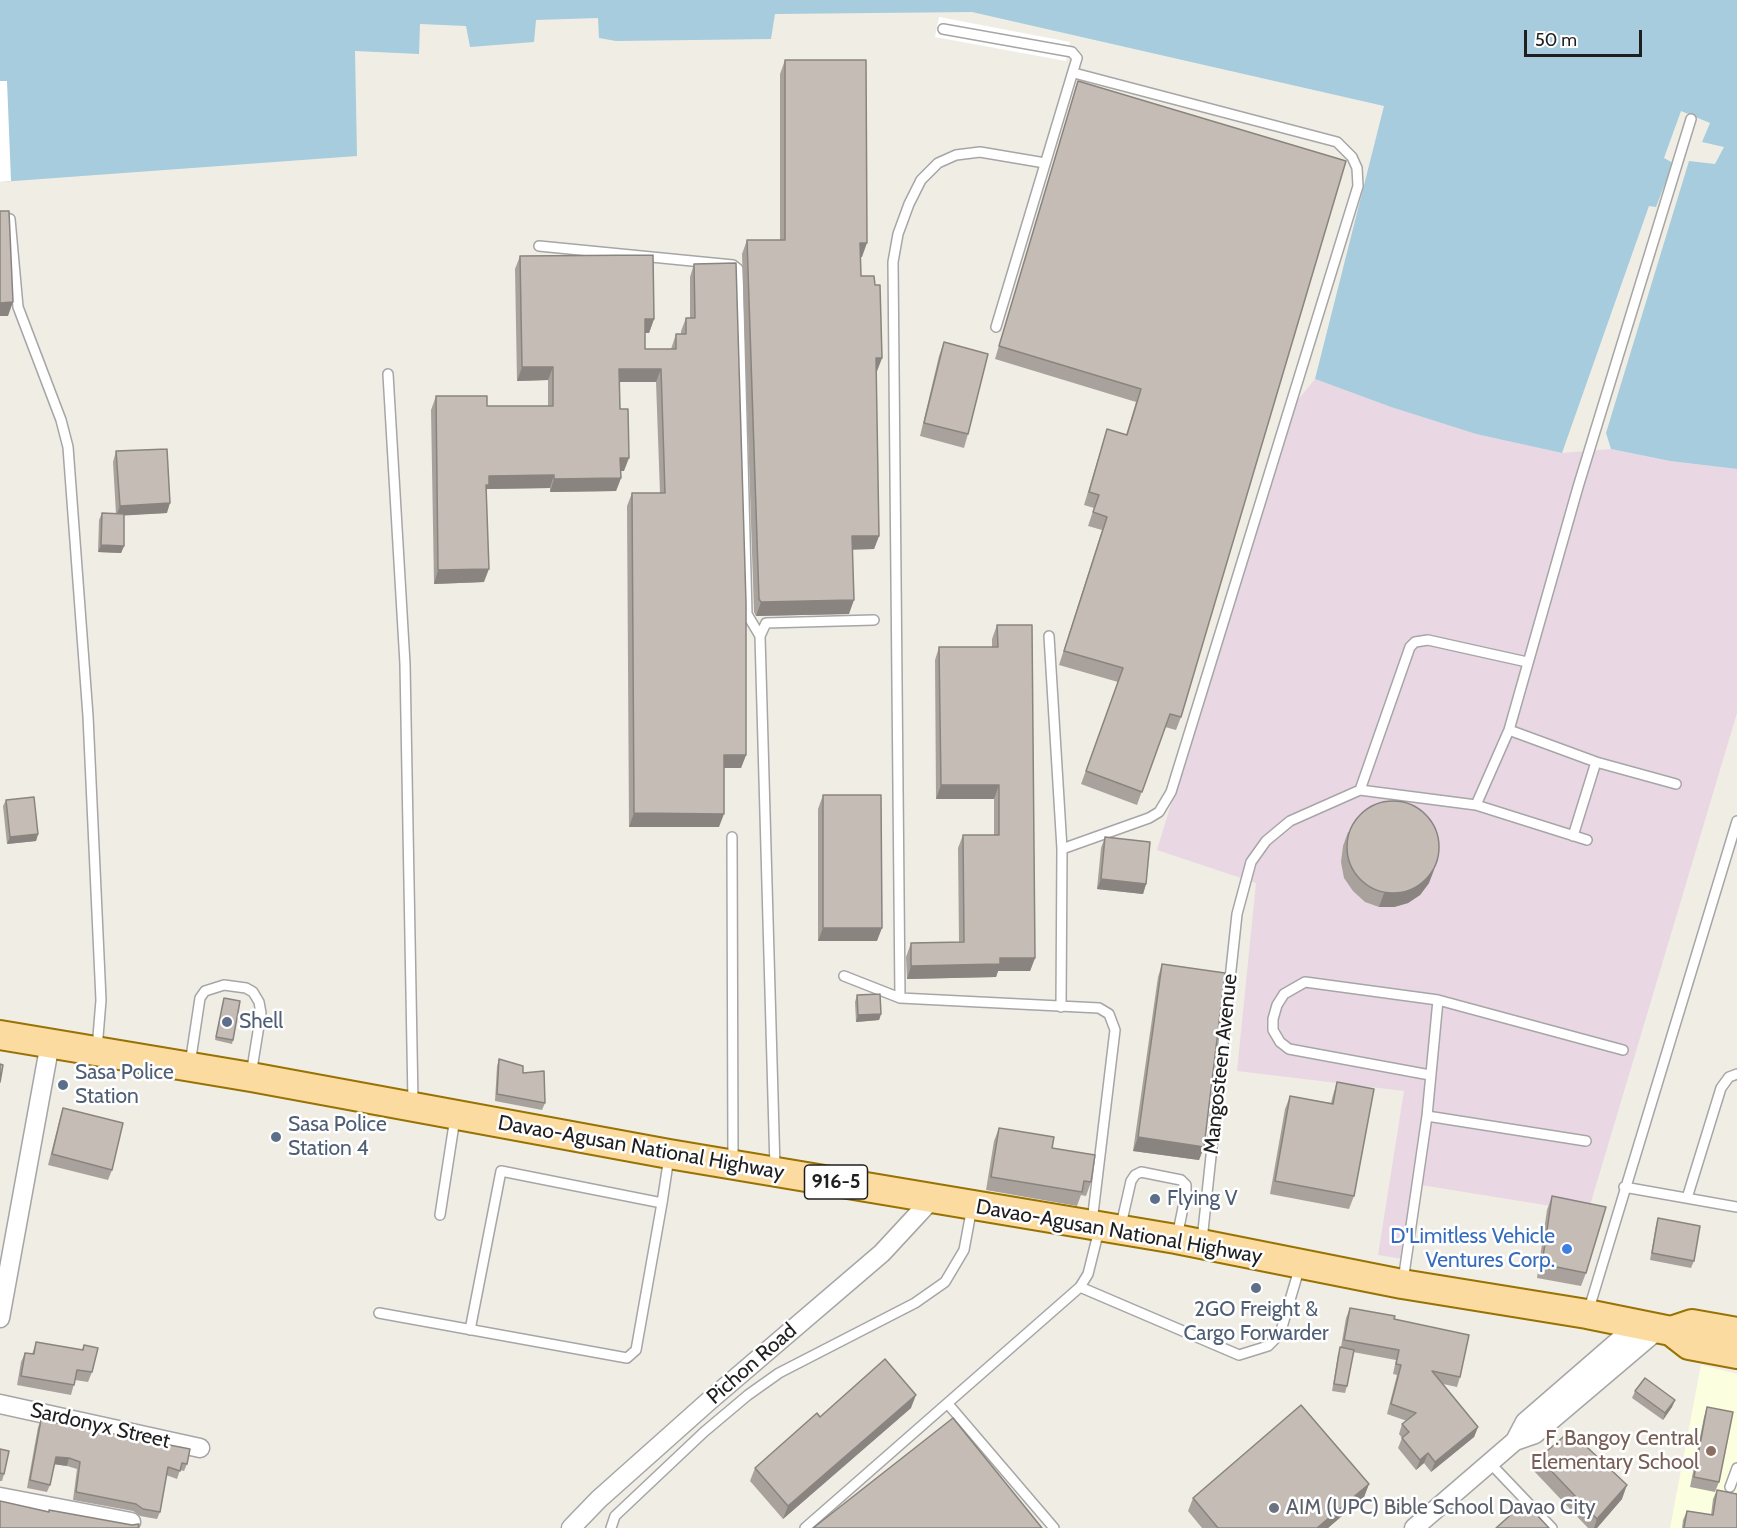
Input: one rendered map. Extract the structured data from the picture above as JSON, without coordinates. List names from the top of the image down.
{
  "streets": {
    "main road": ["Davao-Agusan National Highway", "916-5"],
    "street": ["Pichon Road", "Sardonyx Street"],
    "lane": ["Mangosteen Avenue"]
  },
  "crossings": [
    ["Mangosteen Avenue", "Davao-Agusan National Highway"],
    ["Davao-Agusan National Highway", "Pichon Road"]
  ],
  "places": [
    "Shell",
    "Sasa Police Station",
    "Sasa Police Station 4",
    "Flying V",
    "D'Limitless Vehicle Ventures Corp.",
    "2GO Freight & Cargo Forwarder",
    "F. Bangoy Central Elementary School",
    "AIM (UPC) Bible School Davao City"
  ],
  "scale_bar": "50 m"
}
